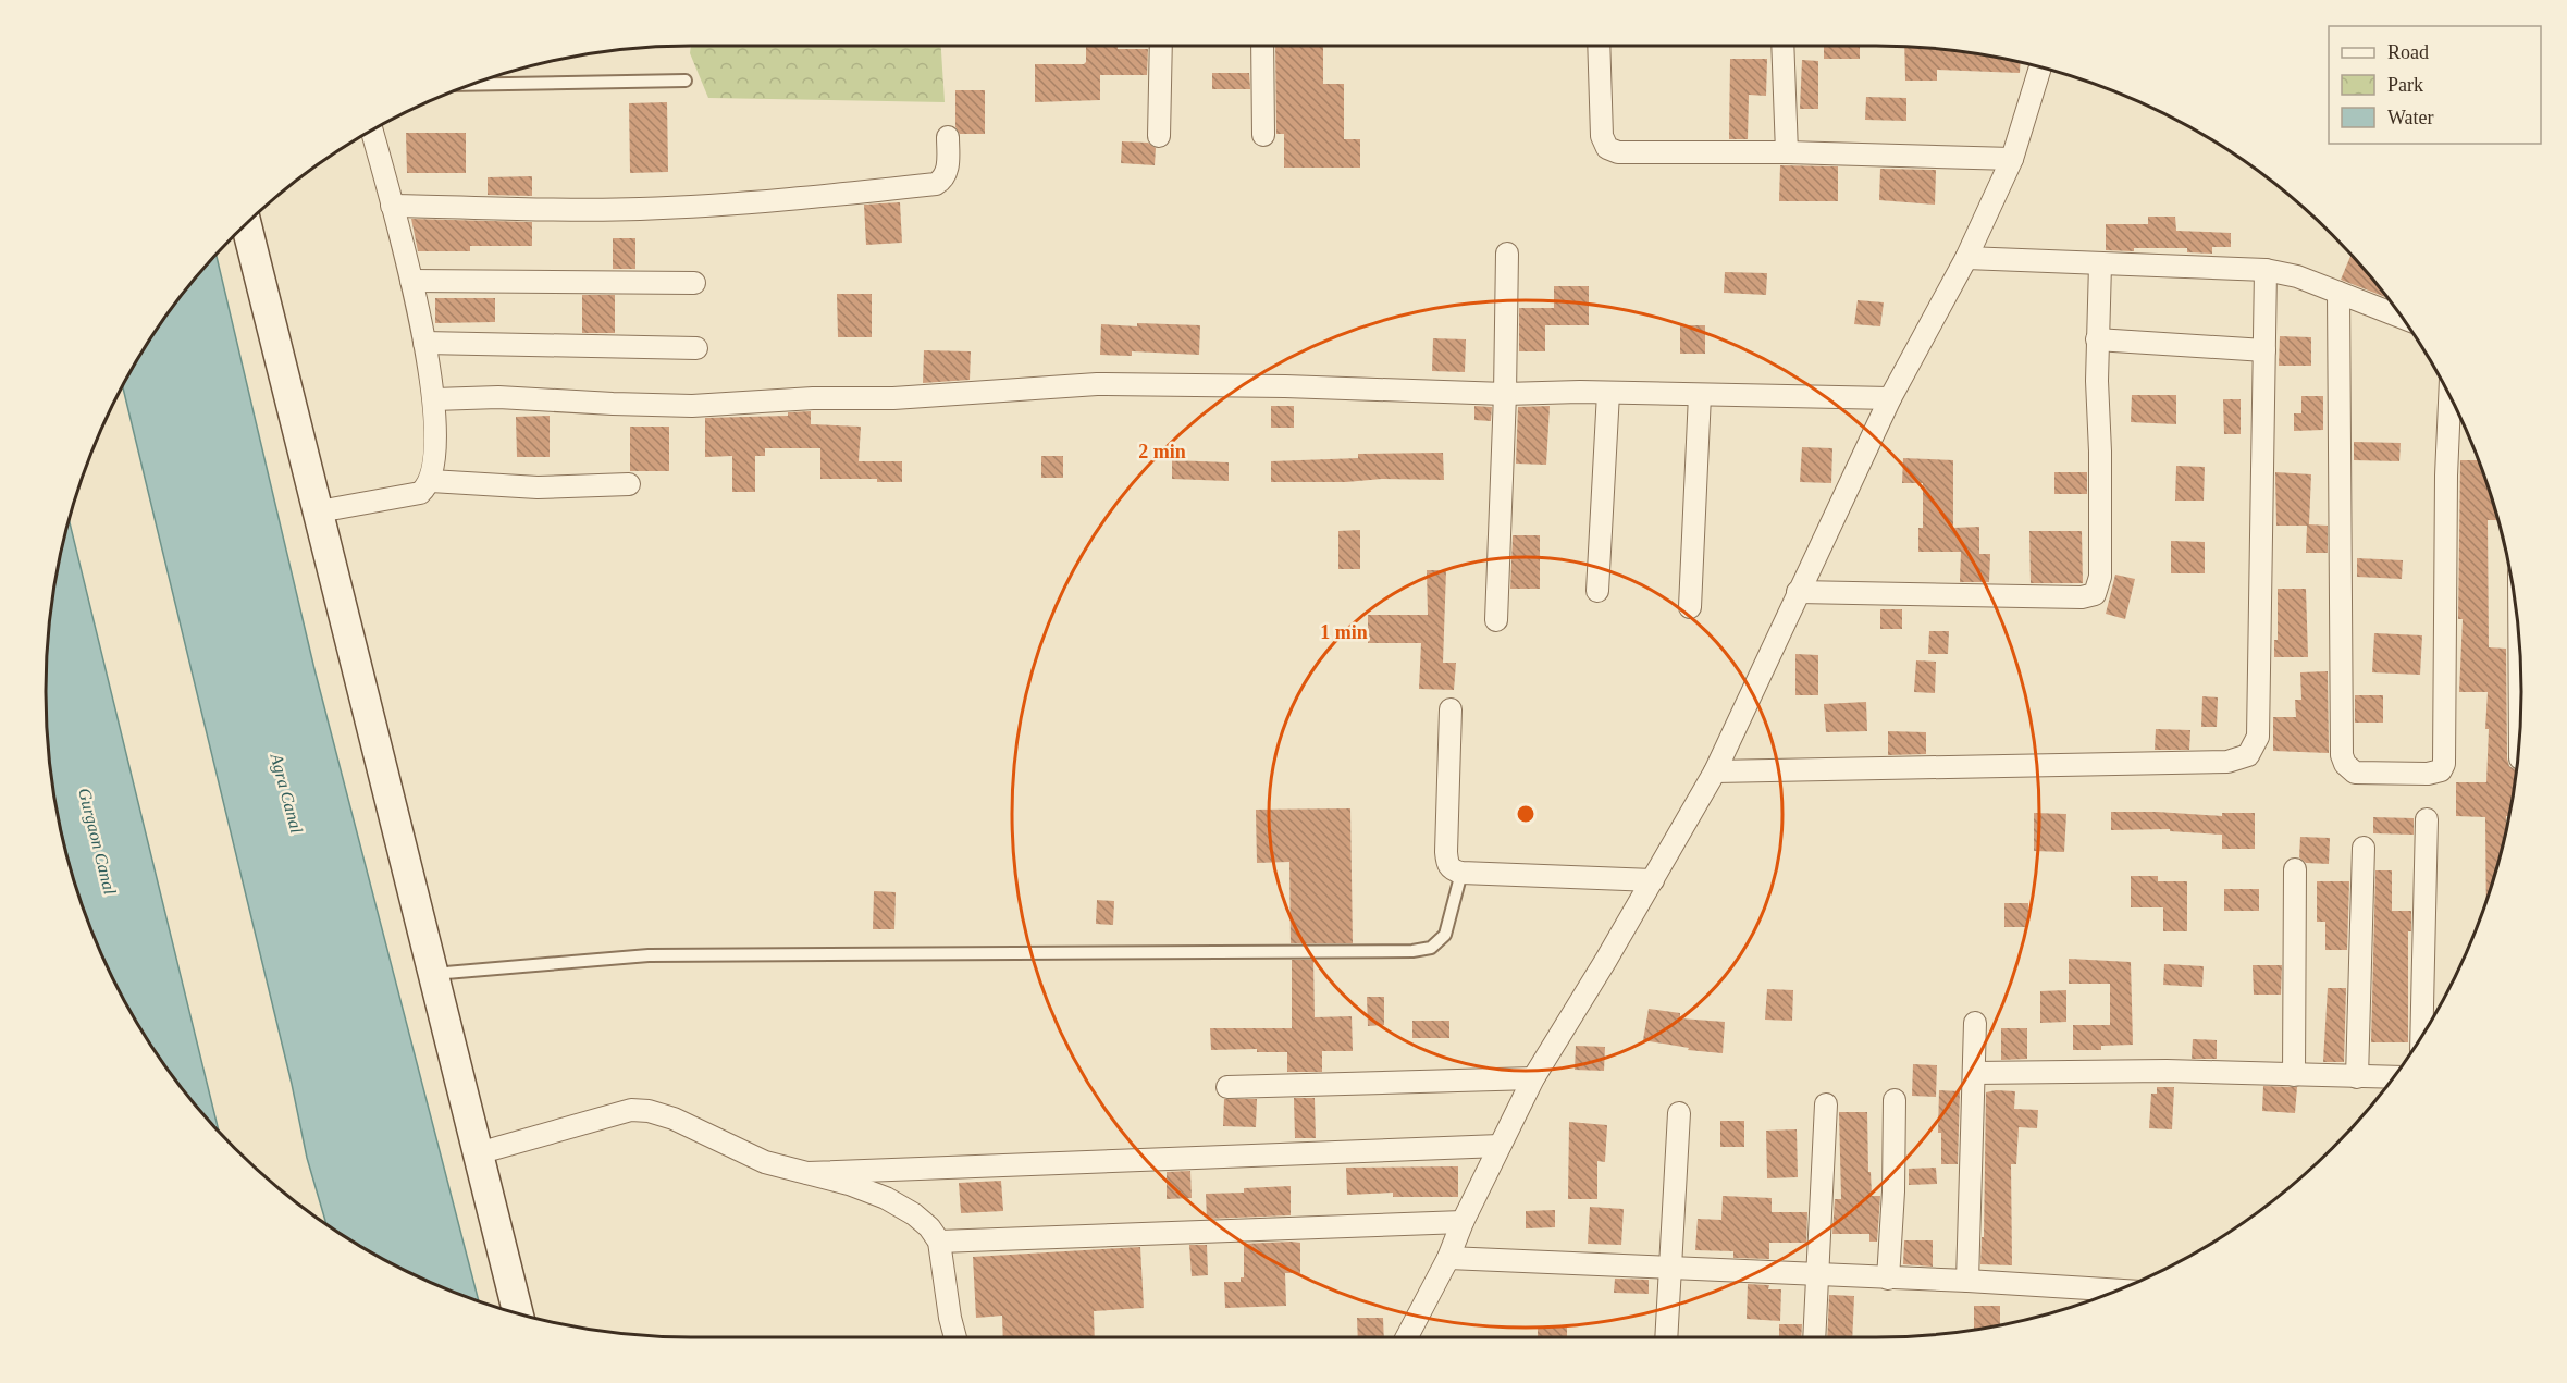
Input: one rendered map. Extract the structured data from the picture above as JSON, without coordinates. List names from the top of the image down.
{
  "water": ["Agra Canal", "Gurgaon Canal"],
  "legend": ["Road", "Park", "Water"],
  "rings": ["2 min", "1 min"]
}
